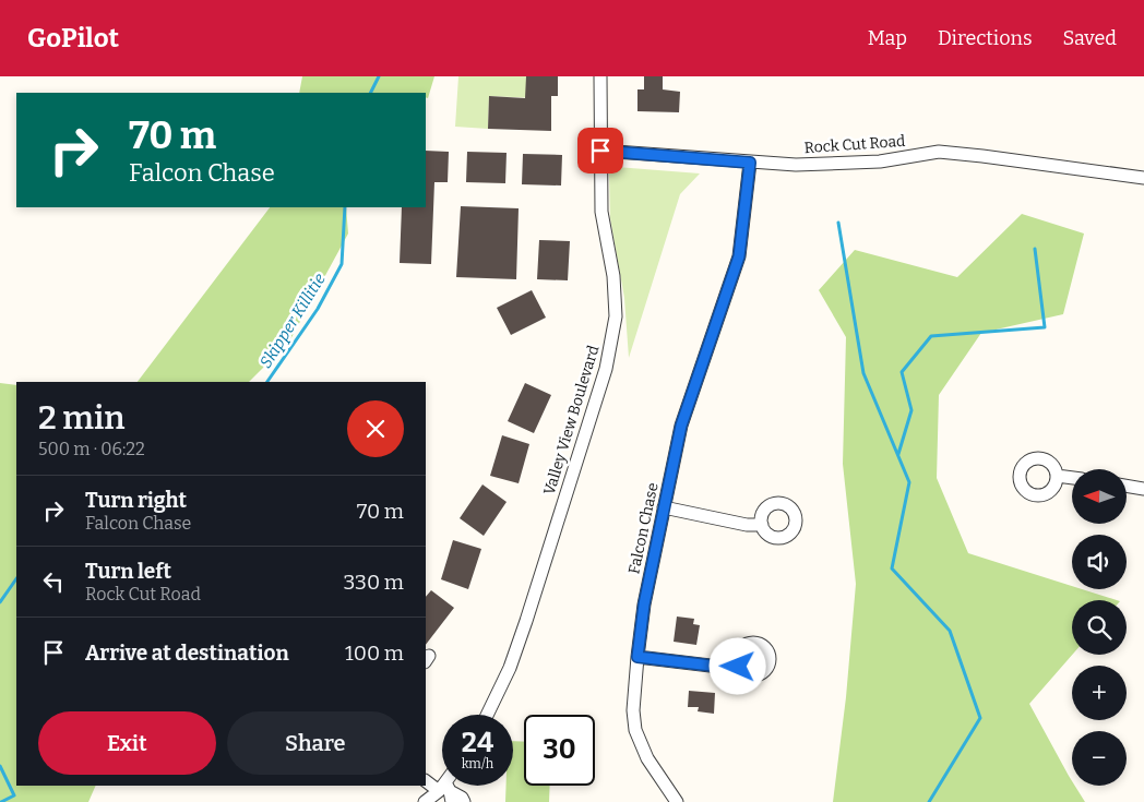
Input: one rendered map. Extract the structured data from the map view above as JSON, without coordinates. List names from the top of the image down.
{
  "streets": {
    "street": ["Rock Cut Road", "Valley View Boulevard", "Falcon Chase"]
  },
  "crossings": [
    ["Rock Cut Road", "Valley View Boulevard"],
    ["Rock Cut Road", "Falcon Chase"]
  ],
  "water": ["Skipper Killitie"],
  "north": "left",
  "page": {
    "header": "GoPilot",
    "nav": ["Map", "Directions", "Saved"],
    "turn": ["70 m", "Falcon Chase"],
    "heading": ["2 min", "500 m · 06:22"],
    "map_buttons": ["+", "−"],
    "list": [
      {
        "name": "Turn right",
        "note": "Falcon Chase",
        "value": "70 m"
      },
      {
        "name": "Turn left",
        "note": "Rock Cut Road",
        "value": "330 m"
      },
      {
        "name": "Arrive at destination",
        "value": "100 m"
      }
    ],
    "buttons": ["Exit", "Share"],
    "speed": "24 km/h",
    "limit": "30"
  }
}
